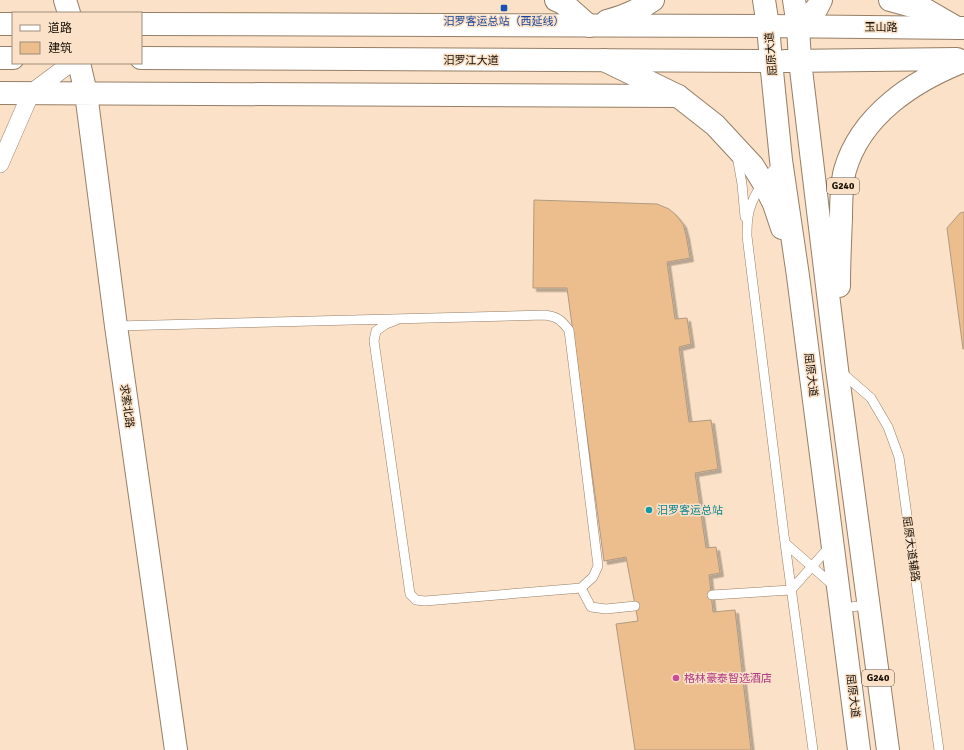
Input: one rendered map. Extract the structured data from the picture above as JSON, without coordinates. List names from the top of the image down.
{
  "streets": {
    "main road": [
      "玉山路",
      "屈原大道",
      "汨罗江大道",
      "G240",
      "求索北路"
    ],
    "lane": ["屈原大道辅路"]
  },
  "crossings": [
    ["屈原大道", "汨罗江大道"],
    ["G240", "屈原大道辅路"]
  ],
  "places": {
    "transit": ["汨罗客运总站（西延线）"],
    "other": ["汨罗客运总站", "格林豪泰智选酒店"]
  },
  "legend": ["道路", "建筑"]
}
